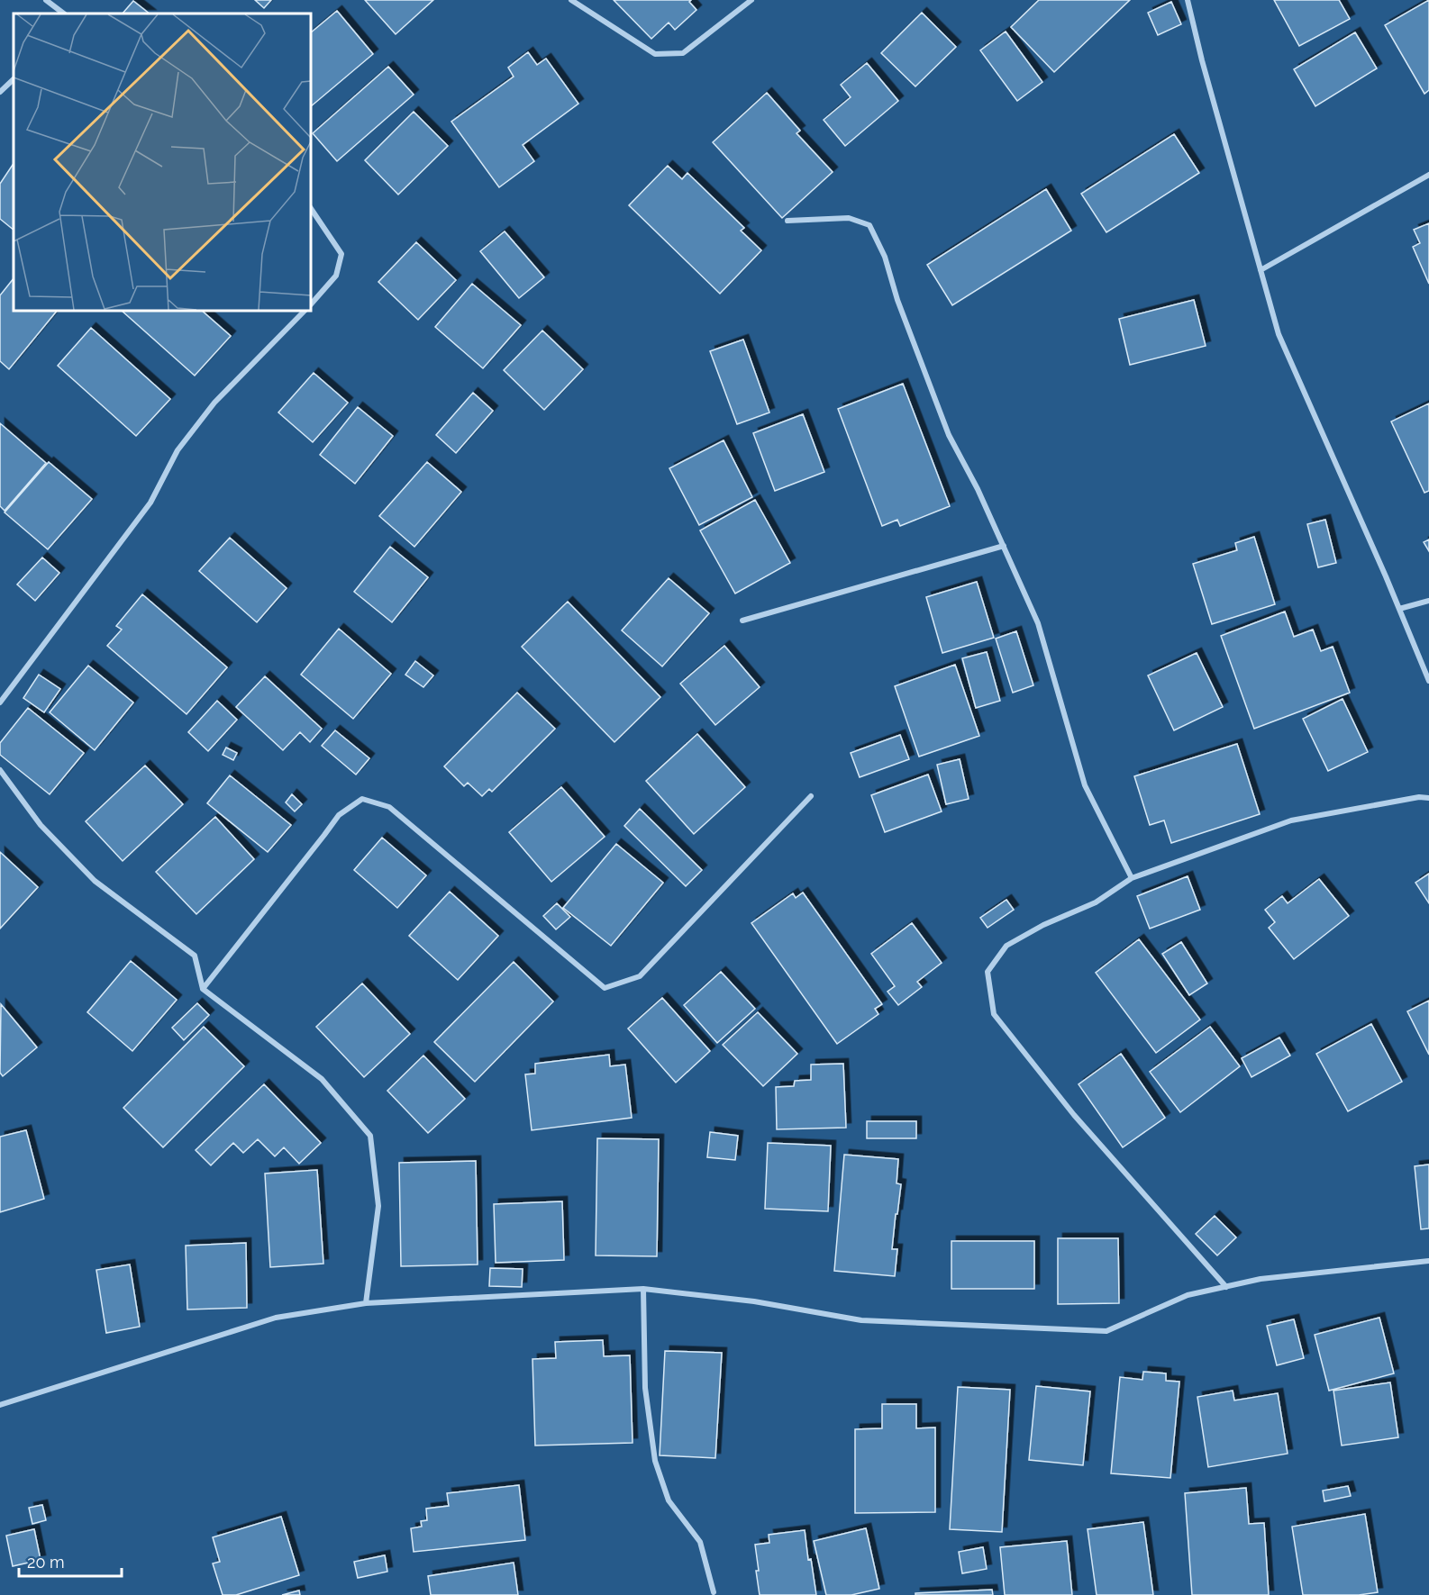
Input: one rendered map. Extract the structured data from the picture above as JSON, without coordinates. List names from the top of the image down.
{
  "scale_bar": "20 m"
}
